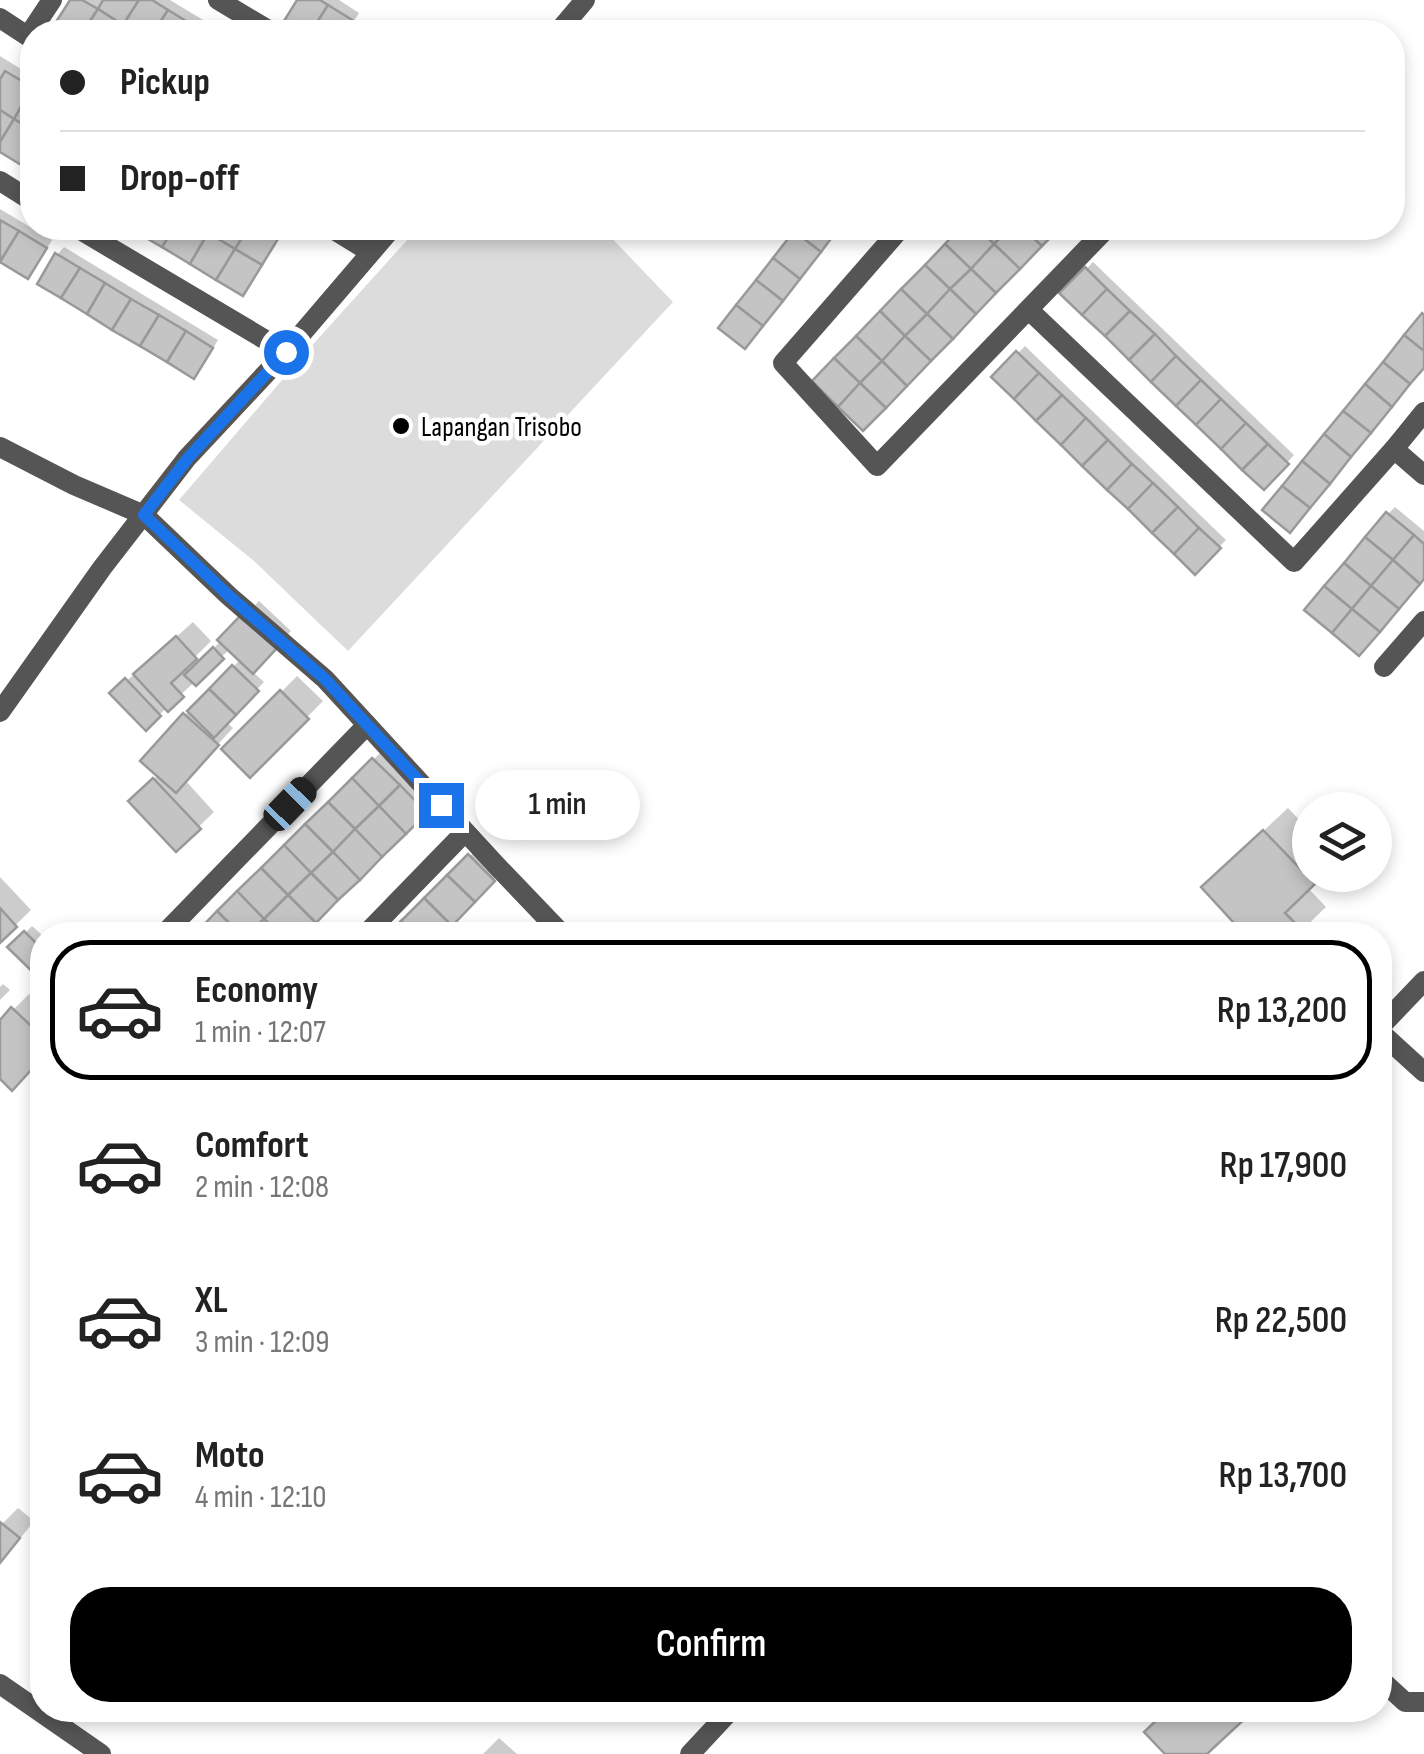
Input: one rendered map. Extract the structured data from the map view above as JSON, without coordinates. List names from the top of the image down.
{
  "places": ["Lapangan Trisobo"],
  "page": {
    "banner": ["Pickup", "Drop-off"],
    "bubble": "1 min",
    "list": [
      {
        "name": "Economy",
        "note": "1 min · 12:07",
        "value": "Rp 13,200"
      },
      {
        "name": "Comfort",
        "note": "2 min · 12:08",
        "value": "Rp 17,900"
      },
      {
        "name": "XL",
        "note": "3 min · 12:09",
        "value": "Rp 22,500"
      },
      {
        "name": "Moto",
        "note": "4 min · 12:10",
        "value": "Rp 13,700"
      }
    ],
    "buttons": "Confirm"
  }
}
